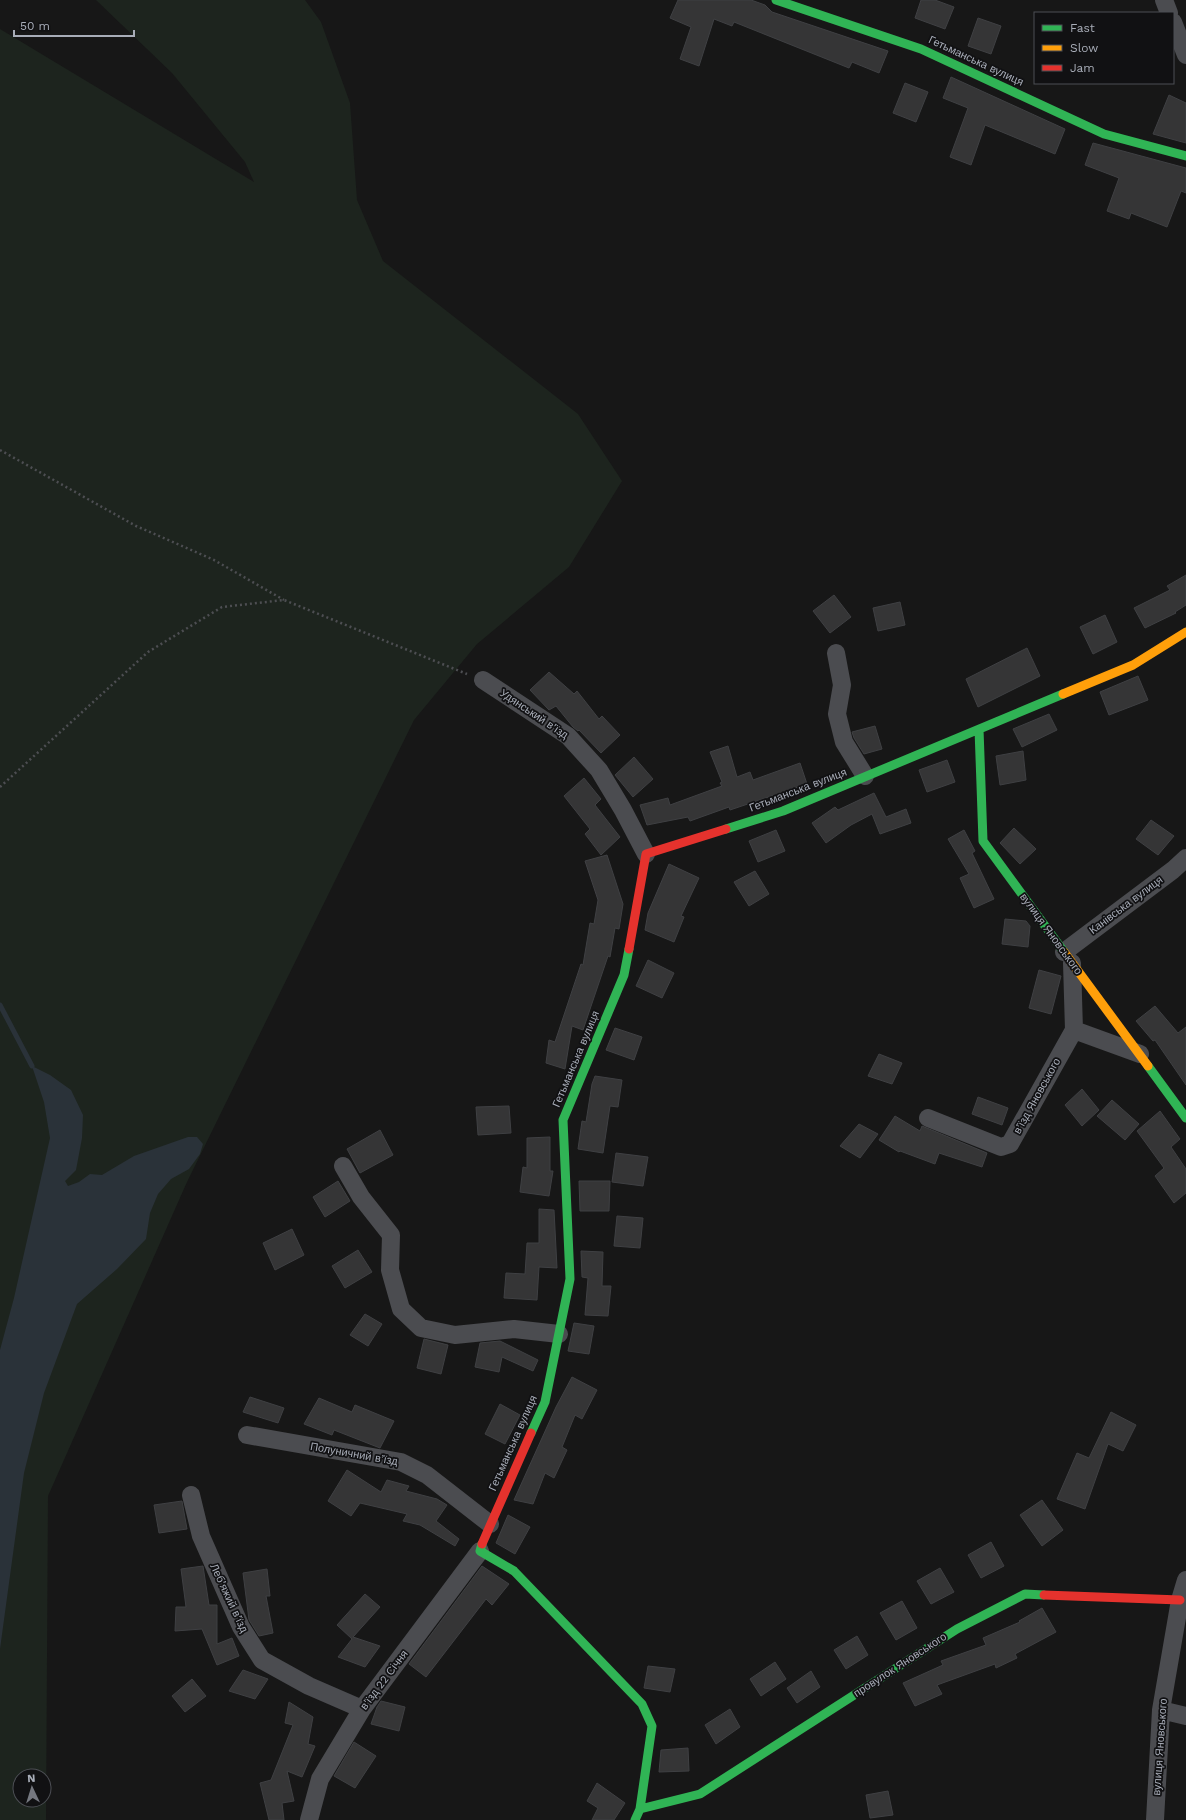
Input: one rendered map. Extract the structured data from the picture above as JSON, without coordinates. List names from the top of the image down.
{
  "streets": {
    "street": [
      "Гетьманська вулиця",
      "Удянський в’їзд",
      "Канівська вулиця",
      "вулиця Яновського",
      "в’їзд Яновського",
      "Полуничний в’їзд",
      "Леб’яжий в’їзд",
      "провулок Яновського",
      "в'їзд 22 Січня"
    ]
  },
  "crossings": [
    ["Гетьманська вулиця", "Удянський в’їзд"],
    ["Гетьманська вулиця", "вулиця Яновського"],
    ["Гетьманська вулиця", "Полуничний в’їзд"],
    ["Гетьманська вулиця", "в'їзд 22 Січня"],
    ["Канівська вулиця", "вулиця Яновського"],
    ["вулиця Яновського", "провулок Яновського"],
    ["Леб’яжий в’їзд", "в'їзд 22 Січня"]
  ],
  "legend": ["Fast", "Slow", "Jam"],
  "scale_bar": "50 m",
  "north": "top"
}
